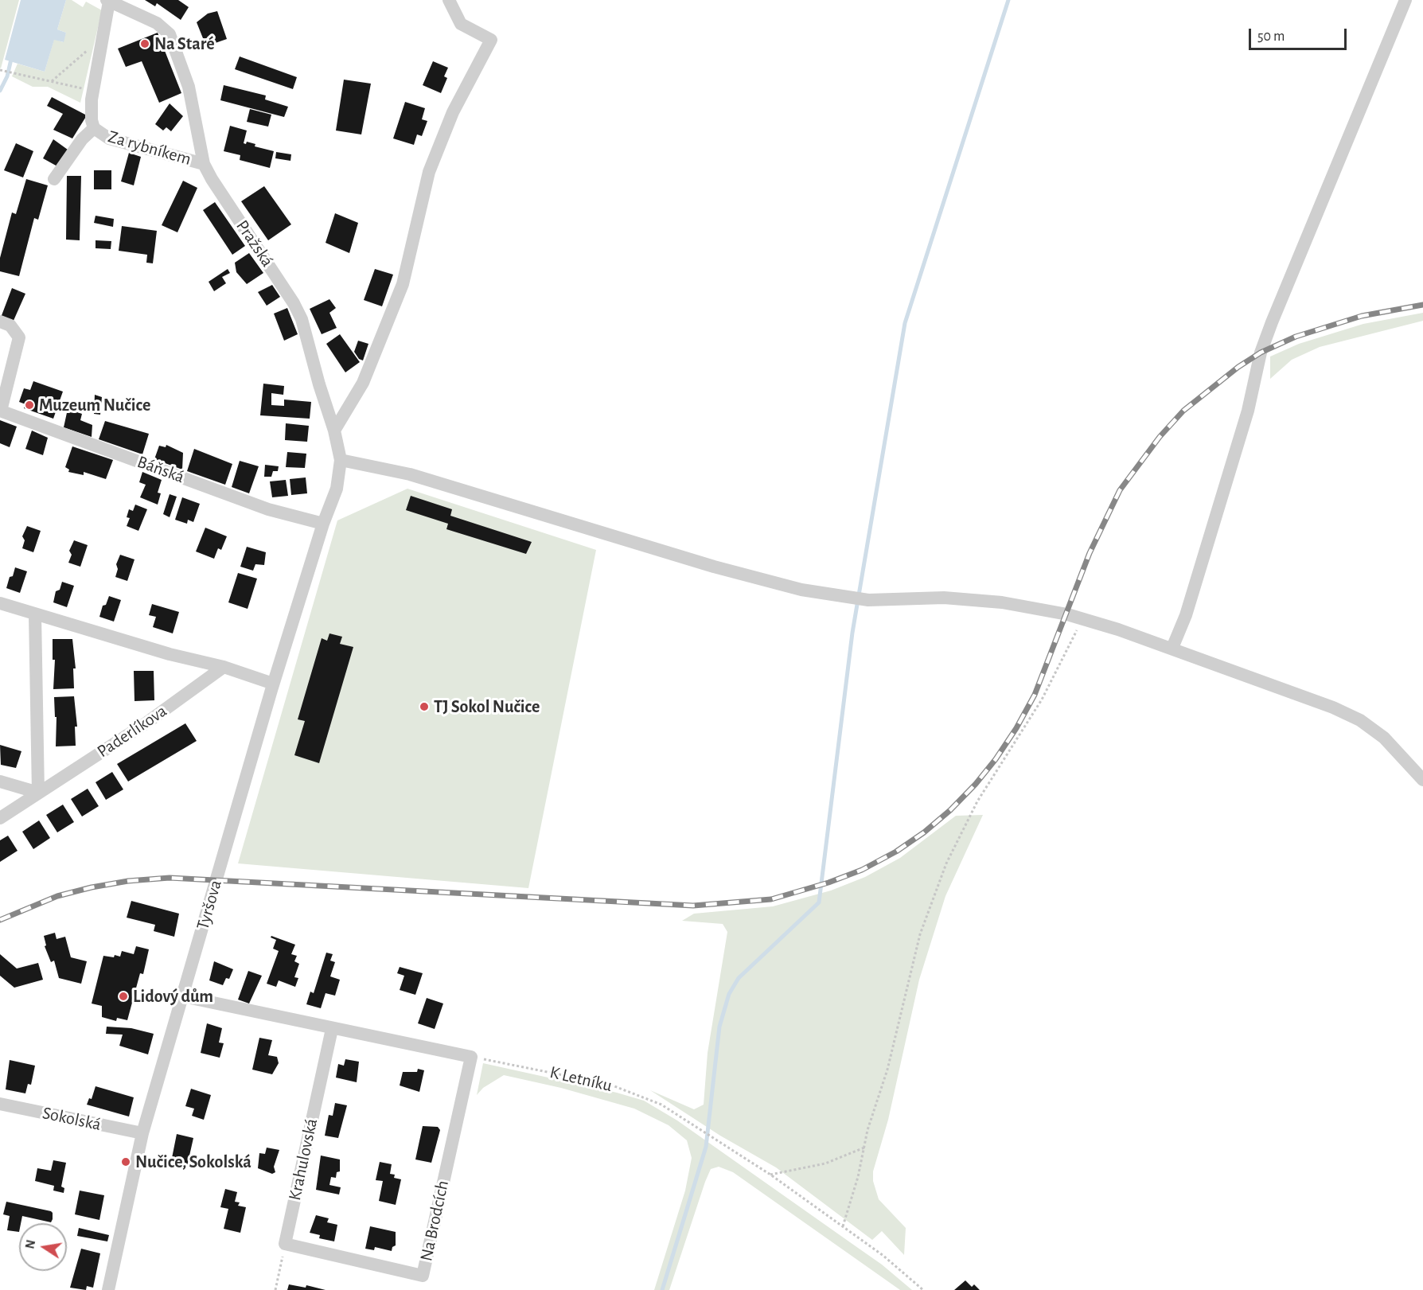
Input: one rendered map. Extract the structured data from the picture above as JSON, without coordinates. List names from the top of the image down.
{
  "streets": {
    "street": [
      "Za rybníkem",
      "Pražská",
      "Báňská",
      "Paderlíkova",
      "Tyršova",
      "Sokolská",
      "Krahulovská",
      "Na Brodcích"
    ],
    "path": ["K Letníku"]
  },
  "crossings": [
    ["Za rybníkem", "Pražská"],
    ["Pražská", "Báňská"],
    ["Pražská", "Tyršova"],
    ["Báňská", "Tyršova"],
    ["Tyršova", "Sokolská"],
    ["K Letníku", "Na Brodcích"],
    ["Krahulovská", "Na Brodcích"]
  ],
  "places": [
    "Na Staré",
    "Muzeum Nučice",
    "TJ Sokol Nučice",
    "Lidový dům",
    "Nučice, Sokolská"
  ],
  "scale_bar": "50 m",
  "north": "left"
}
